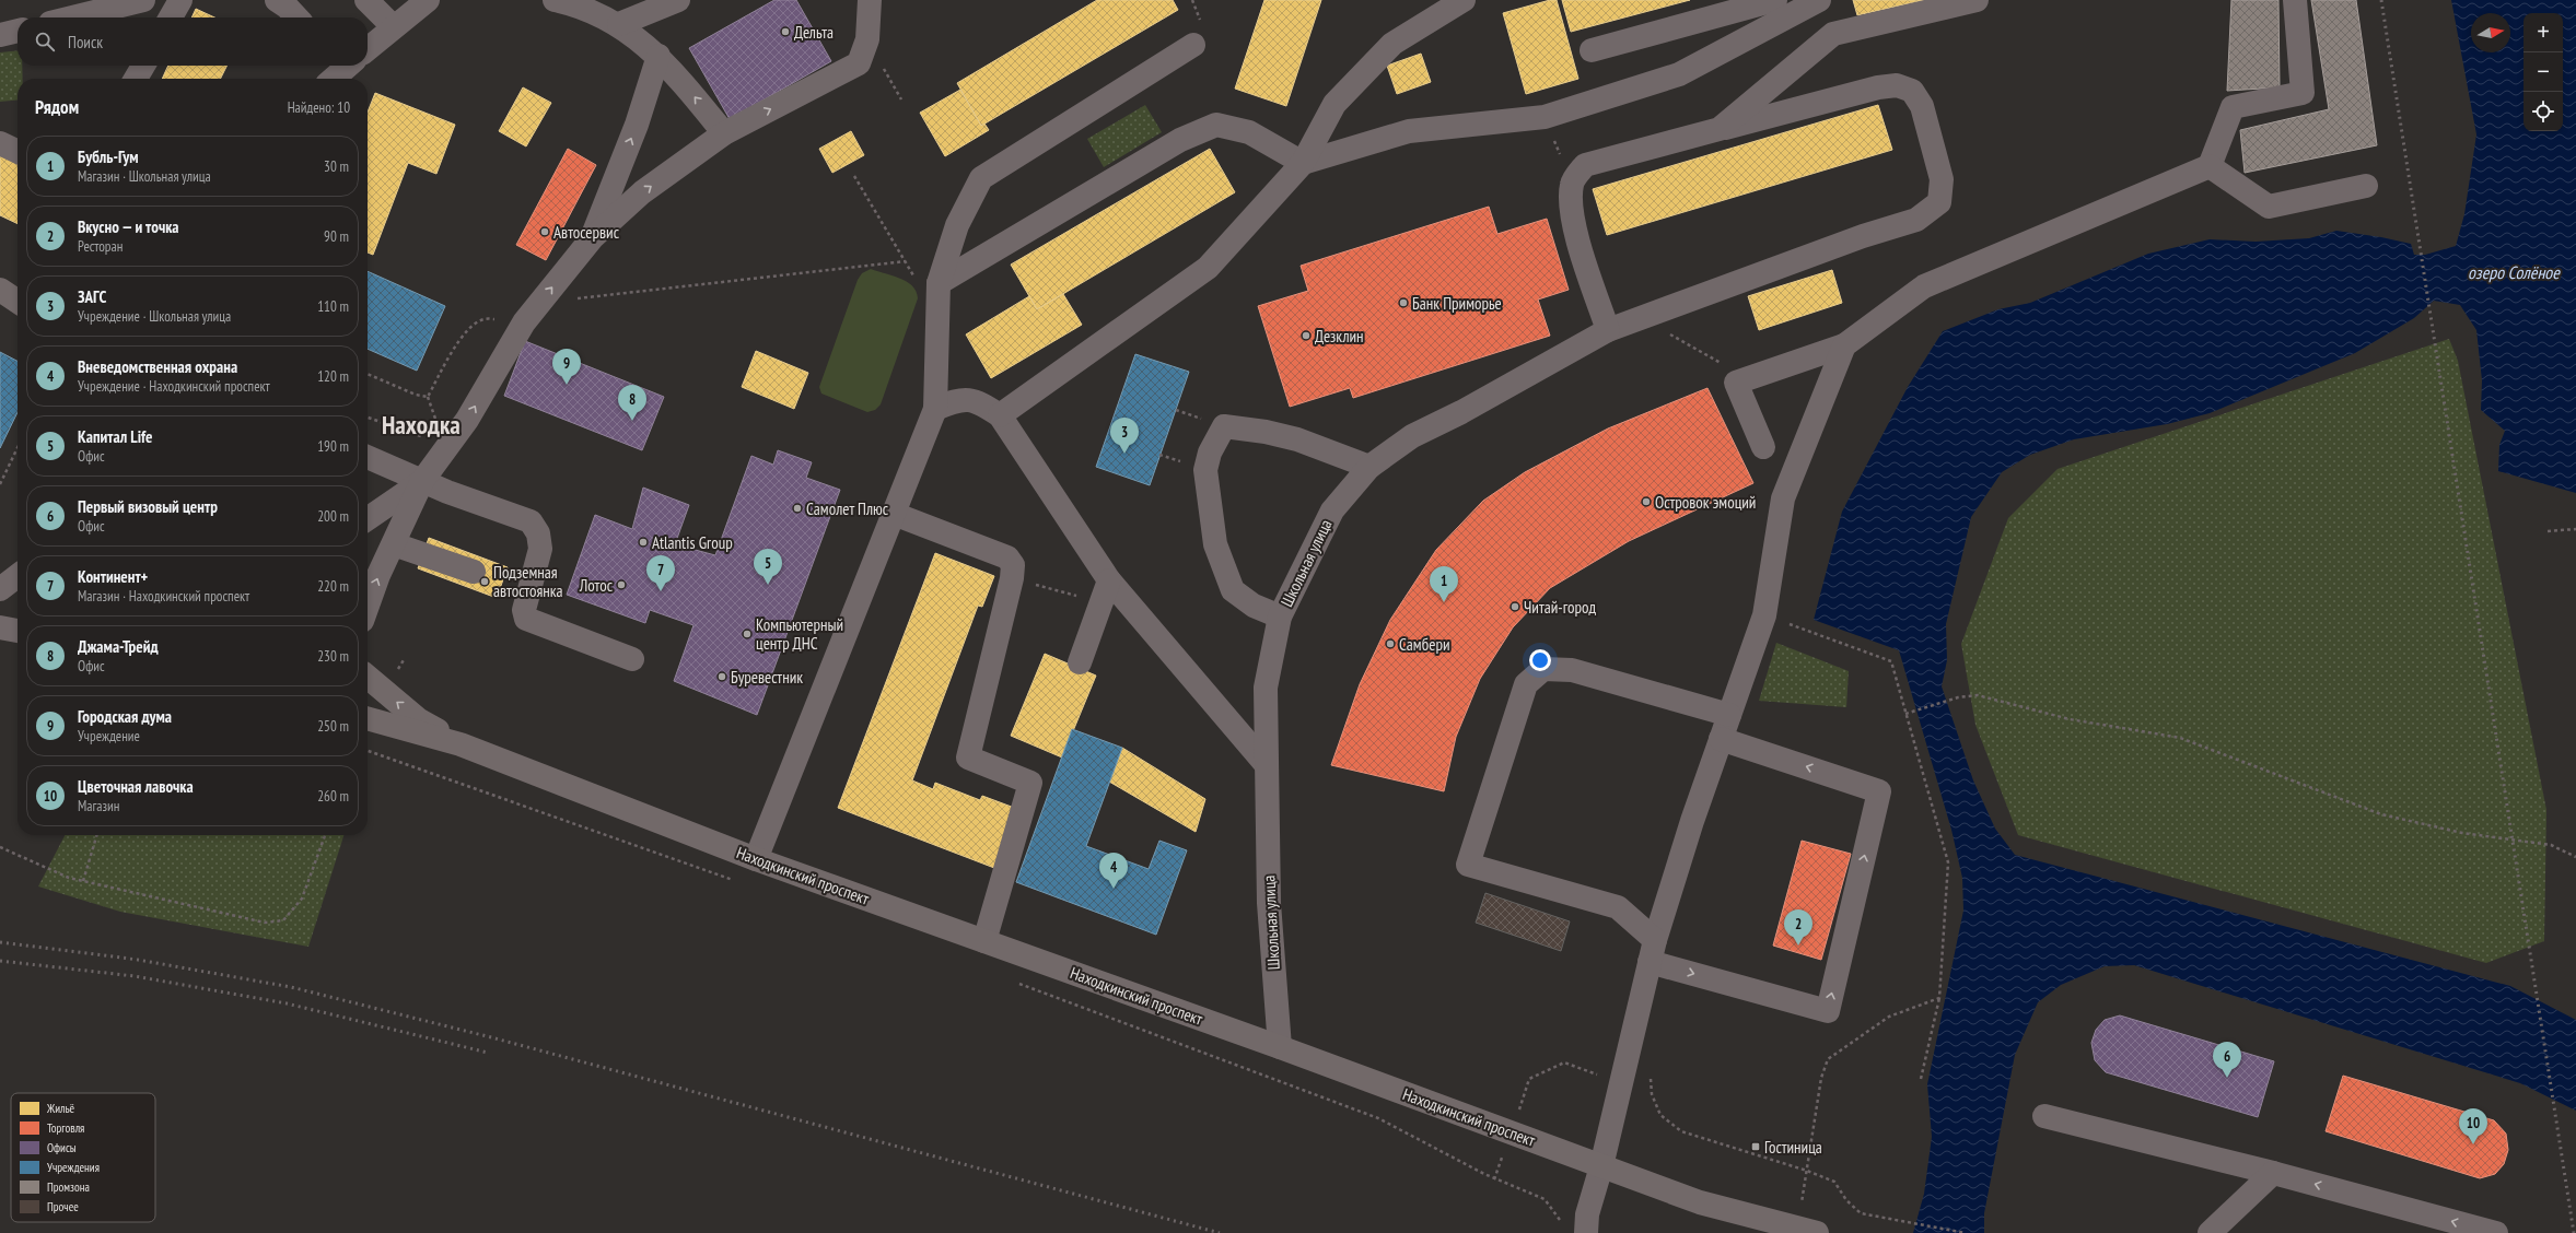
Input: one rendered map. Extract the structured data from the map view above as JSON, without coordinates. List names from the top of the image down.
{
  "streets": {
    "main road": ["Находкинский проспект"],
    "street": ["Школьная улица"]
  },
  "crossings": [
    ["Школьная улица", "Находкинский проспект"]
  ],
  "districts": ["Находка"],
  "water": ["озеро Солёное"],
  "places": {
    "other": [
      "Дельта",
      "Автосервис",
      "Банк Приморье",
      "Дезклин",
      "Островок эмоций",
      "Самолет Плюс",
      "Atlantis Group",
      "Подземная автостоянка",
      "Лотос",
      "Читай-город",
      "Компьютерный центр ДНС",
      "Самбери",
      "Буревестник"
    ],
    "transit": ["Гостиница"]
  },
  "legend": [
    "Жильё",
    "Торговля",
    "Офисы",
    "Учреждения",
    "Промзона",
    "Прочее"
  ],
  "north": "right",
  "page": {
    "map_buttons": ["+", "−"],
    "search": "Поиск",
    "heading": ["Рядом", "Найдено: 10"],
    "list": [
      {
        "mark": "1",
        "name": "Бубль-Гум",
        "note": "Магазин · Школьная улица",
        "value": "30 m"
      },
      {
        "mark": "2",
        "name": "Вкусно — и точка",
        "note": "Ресторан",
        "value": "90 m"
      },
      {
        "mark": "3",
        "name": "ЗАГС",
        "note": "Учреждение · Школьная улица",
        "value": "110 m"
      },
      {
        "mark": "4",
        "name": "Вневедомственная охрана",
        "note": "Учреждение · Находкинский проспект",
        "value": "120 m"
      },
      {
        "mark": "5",
        "name": "Капитал Life",
        "note": "Офис",
        "value": "190 m"
      },
      {
        "mark": "6",
        "name": "Первый визовый центр",
        "note": "Офис",
        "value": "200 m"
      },
      {
        "mark": "7",
        "name": "Континент+",
        "note": "Магазин · Находкинский проспект",
        "value": "220 m"
      },
      {
        "mark": "8",
        "name": "Джама-Трейд",
        "note": "Офис",
        "value": "230 m"
      },
      {
        "mark": "9",
        "name": "Городская дума",
        "note": "Учреждение",
        "value": "250 m"
      },
      {
        "mark": "10",
        "name": "Цветочная лавочка",
        "note": "Магазин",
        "value": "260 m"
      }
    ],
    "pins": [
      "9",
      "8",
      "3",
      "5",
      "7",
      "1",
      "4",
      "2",
      "6",
      "10"
    ]
  }
}
